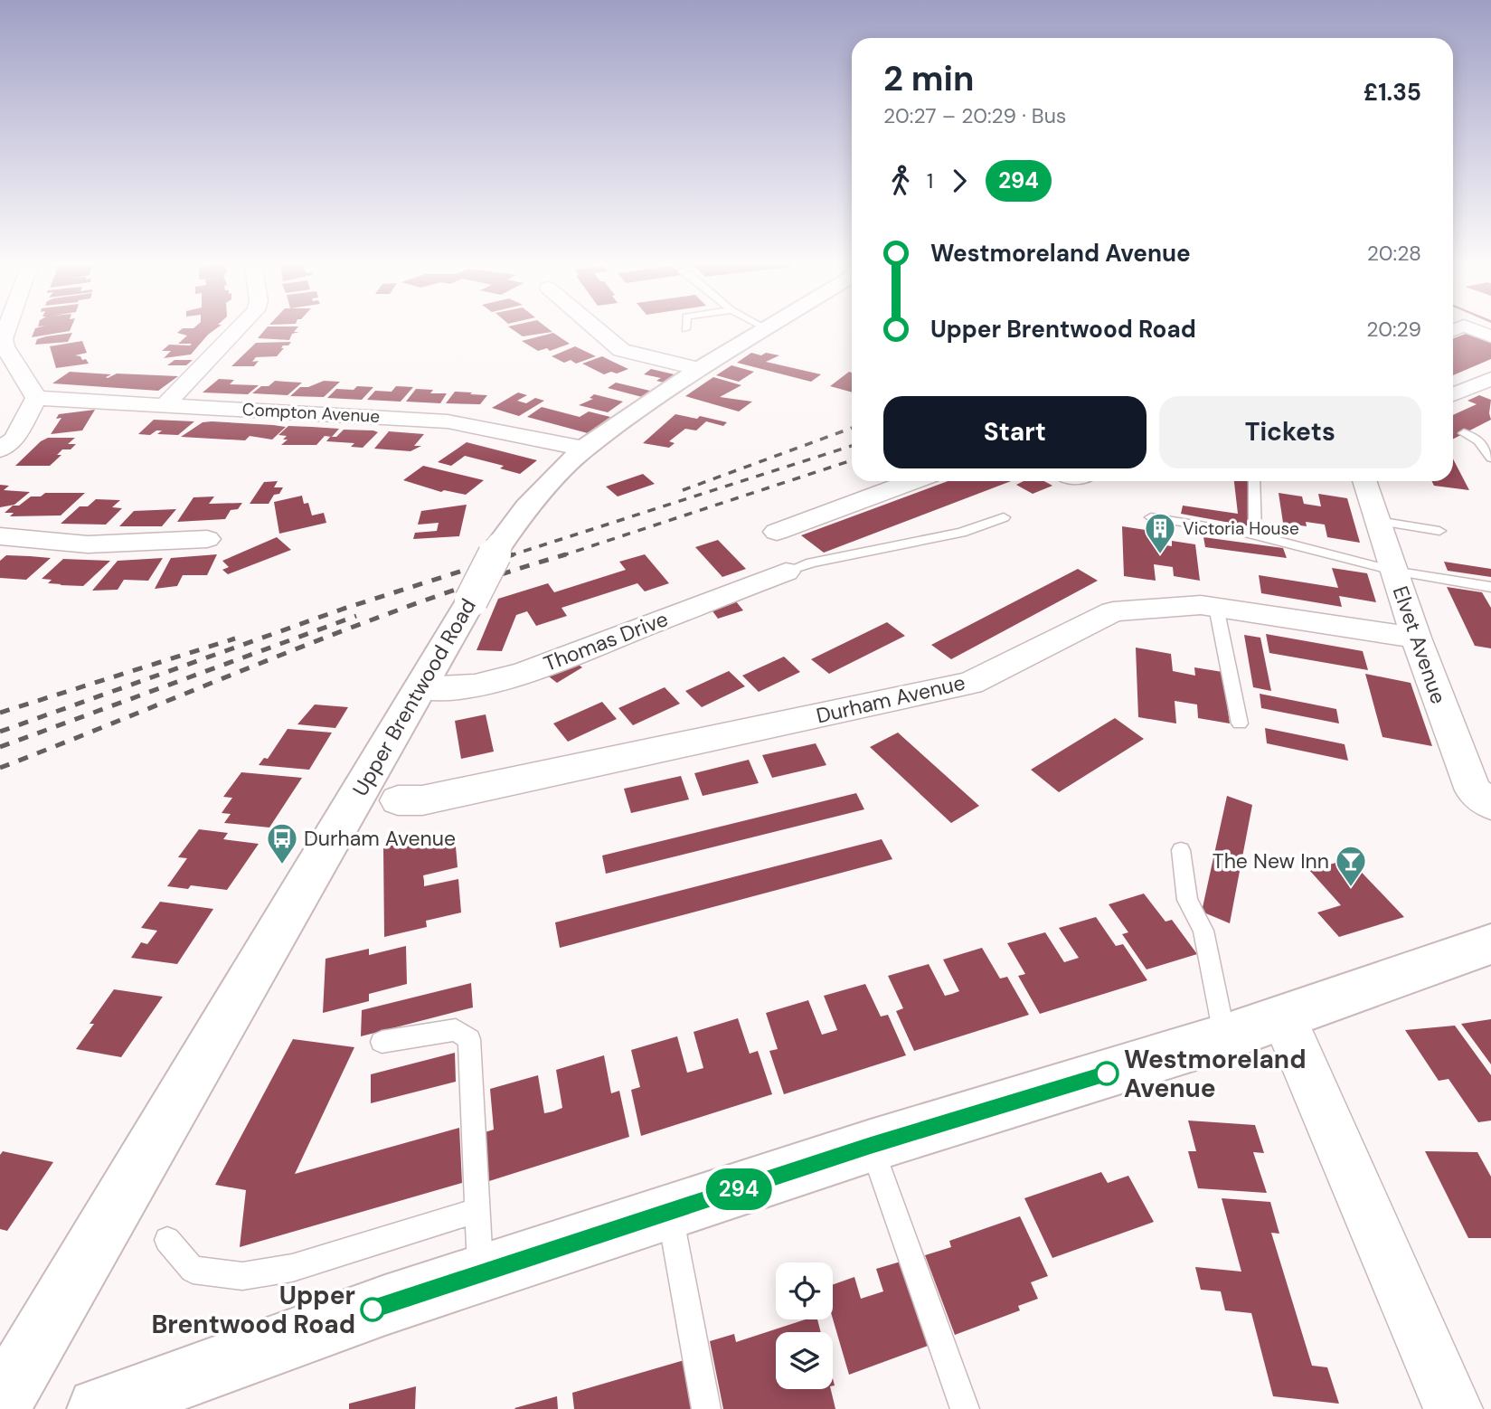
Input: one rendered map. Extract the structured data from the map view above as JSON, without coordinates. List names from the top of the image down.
{
  "streets": {
    "street": [
      "Compton Avenue",
      "Thomas Drive",
      "Elvet Avenue",
      "Upper Brentwood Road",
      "Durham Avenue"
    ]
  },
  "crossings": [
    ["Compton Avenue", "Upper Brentwood Road"],
    ["Thomas Drive", "Upper Brentwood Road"],
    ["Elvet Avenue", "Durham Avenue"],
    ["Upper Brentwood Road", "Durham Avenue"]
  ],
  "places": {
    "building": ["Victoria House"],
    "bus stop": ["Durham Avenue"],
    "bar": ["The New Inn"],
    "other": ["Westmoreland Avenue", "Upper Brentwood Road"]
  },
  "lines": ["bus line 294"],
  "page": {
    "on_map": "294",
    "heading": ["2 min", "20:27 – 20:29 · Bus", "£1.35"],
    "legs": ["1", "294"],
    "list": [
      {
        "name": "Westmoreland Avenue",
        "value": "20:28"
      },
      {
        "name": "Upper Brentwood Road",
        "value": "20:29"
      }
    ],
    "buttons": ["Start", "Tickets"]
  }
}
